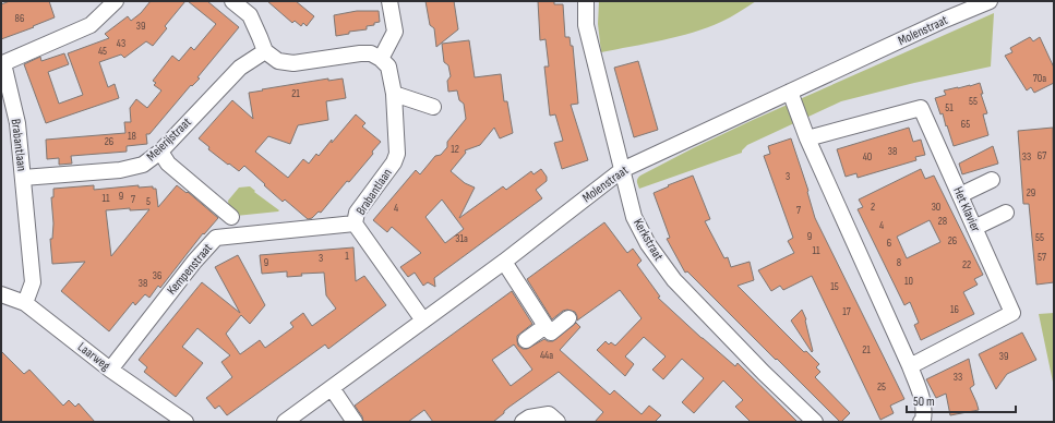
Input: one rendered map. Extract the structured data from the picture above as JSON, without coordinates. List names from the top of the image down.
{
  "streets": {
    "street": [
      "Molenstraat",
      "Meierijstraat",
      "Brabantlaan",
      "Het Klavier",
      "Kerkstraat",
      "Kempenstraat",
      "Laarweg"
    ]
  },
  "crossings": [
    ["Molenstraat", "Brabantlaan"],
    ["Molenstraat", "Kerkstraat"],
    ["Meierijstraat", "Brabantlaan"],
    ["Brabantlaan", "Kempenstraat"],
    ["Brabantlaan", "Laarweg"],
    ["Kempenstraat", "Laarweg"]
  ],
  "house_numbers": [
    "86",
    "39",
    "43",
    "45",
    "70a",
    "21",
    "55",
    "51",
    "65",
    "18",
    "26",
    "12",
    "38",
    "67",
    "40",
    "33",
    "3",
    "29",
    "9",
    "11",
    "7",
    "5",
    "2",
    "30",
    "4",
    "7",
    "28",
    "4",
    "9",
    "55",
    "31a",
    "26",
    "6",
    "11",
    "1",
    "57",
    "3",
    "9",
    "8",
    "22",
    "36",
    "10",
    "38",
    "15",
    "16",
    "17",
    "21",
    "44a",
    "39",
    "33",
    "25"
  ],
  "scale_bar": "50 m"
}
